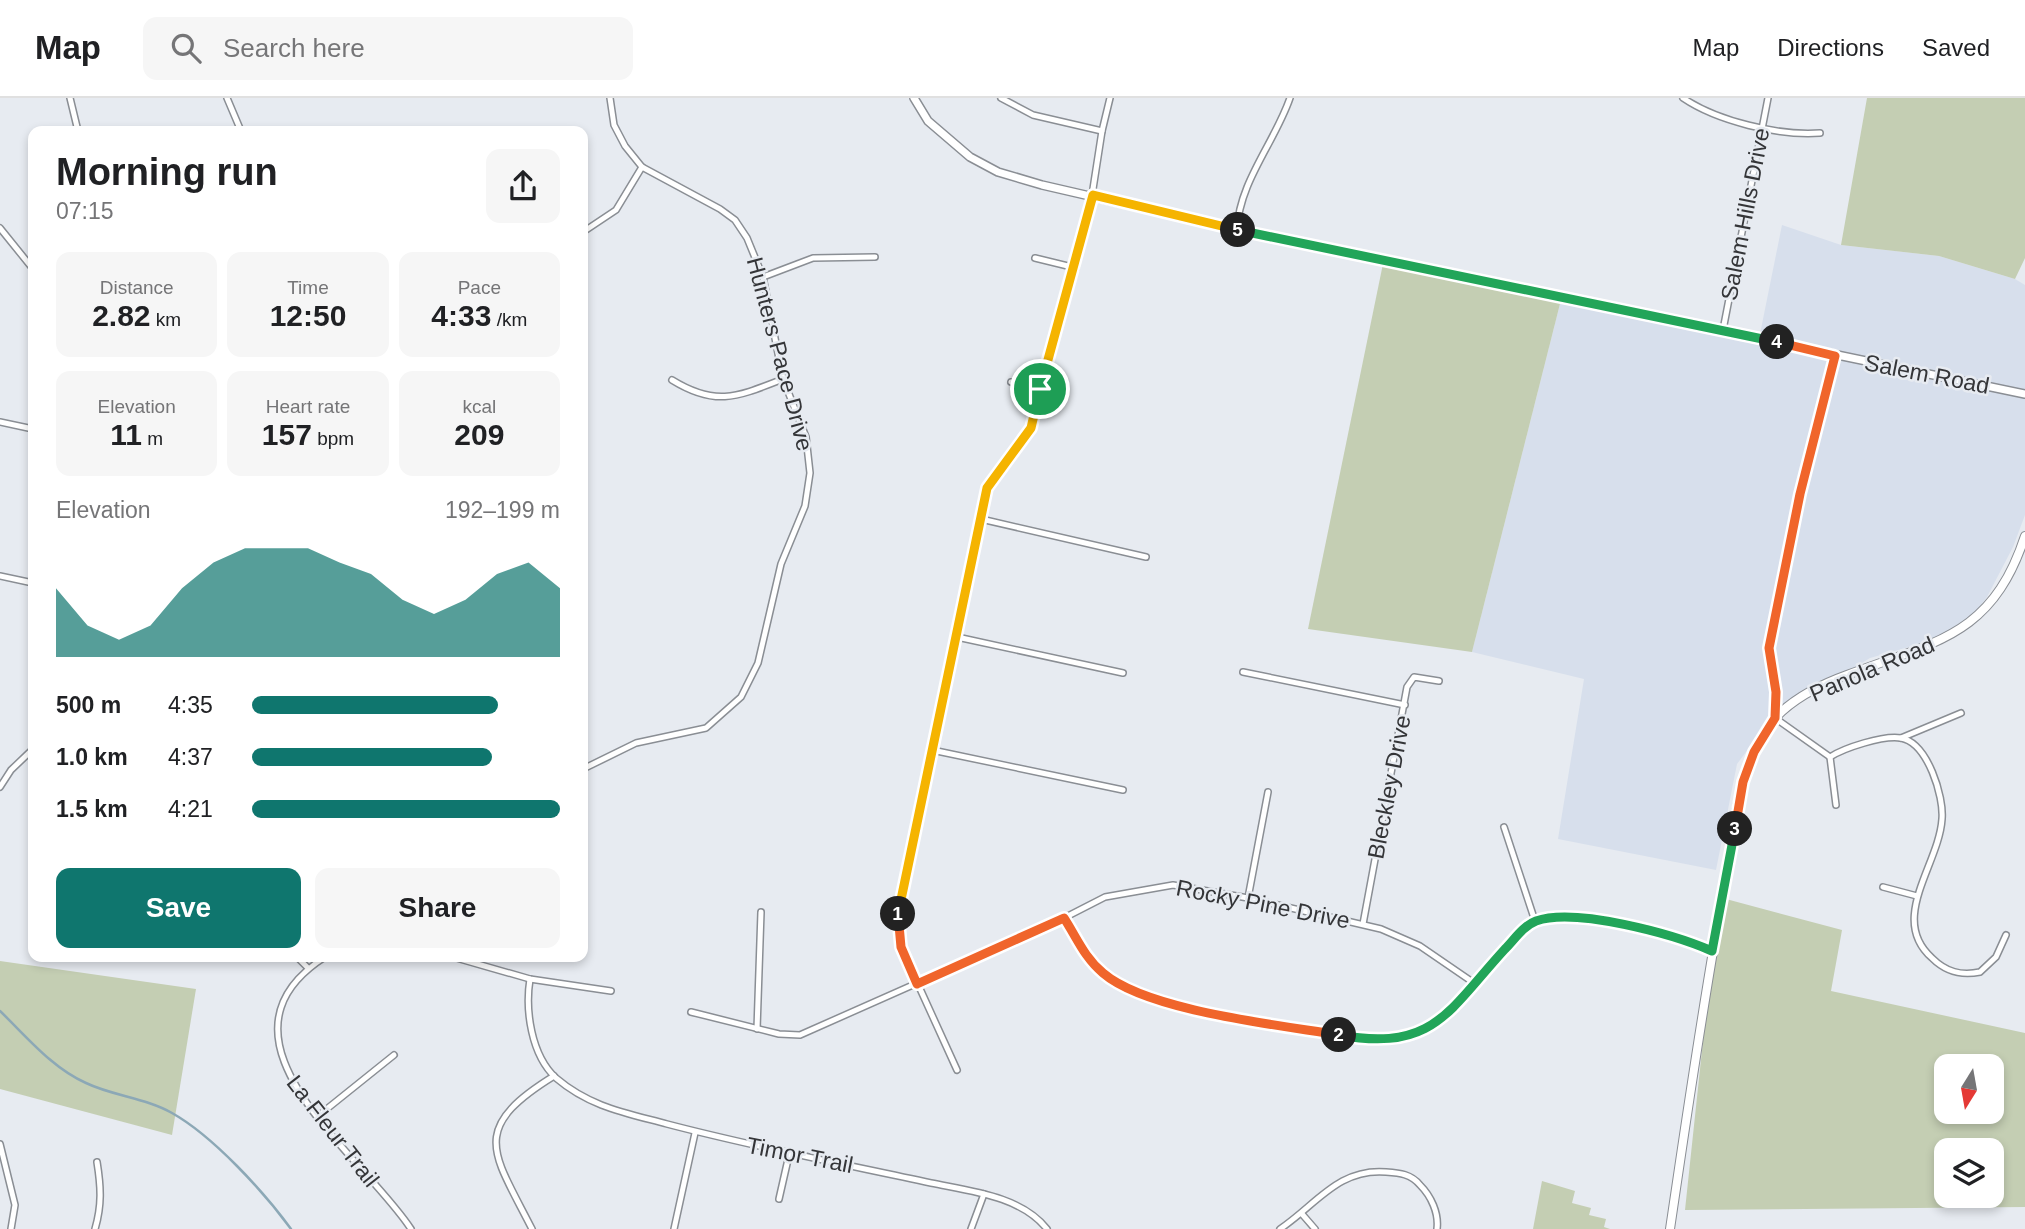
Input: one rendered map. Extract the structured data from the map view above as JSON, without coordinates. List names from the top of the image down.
{
  "streets": {
    "main road": ["Panola Road"],
    "street": [
      "Salem Hills Drive",
      "Hunters Pace Drive",
      "Salem Road",
      "Bleckley Drive",
      "Rocky Pine Drive",
      "La Fleur Trail",
      "Timor Trail"
    ]
  },
  "crossings": [
    ["Salem Hills Drive", "Salem Road"],
    ["Bleckley Drive", "Rocky Pine Drive"]
  ],
  "north": "bottom",
  "page": {
    "header": "Map",
    "search": "Search here",
    "nav": ["Map", "Directions", "Saved"],
    "heading": ["Morning run", "07:15"],
    "pins": [
      "5",
      "4",
      "3",
      "1",
      "2"
    ],
    "stats": [
      ["Distance", "2.82 km"],
      ["Time", "12:50"],
      ["Pace", "4:33 /km"],
      ["Elevation", "11 m"],
      ["Heart rate", "157 bpm"],
      ["kcal", "209"]
    ],
    "chart": ["Elevation", "192–199 m"],
    "list": [
      {
        "name": "500 m",
        "note": "4:35"
      },
      {
        "name": "1.0 km",
        "note": "4:37"
      },
      {
        "name": "1.5 km",
        "note": "4:21"
      }
    ],
    "buttons": ["Save", "Share"]
  }
}
